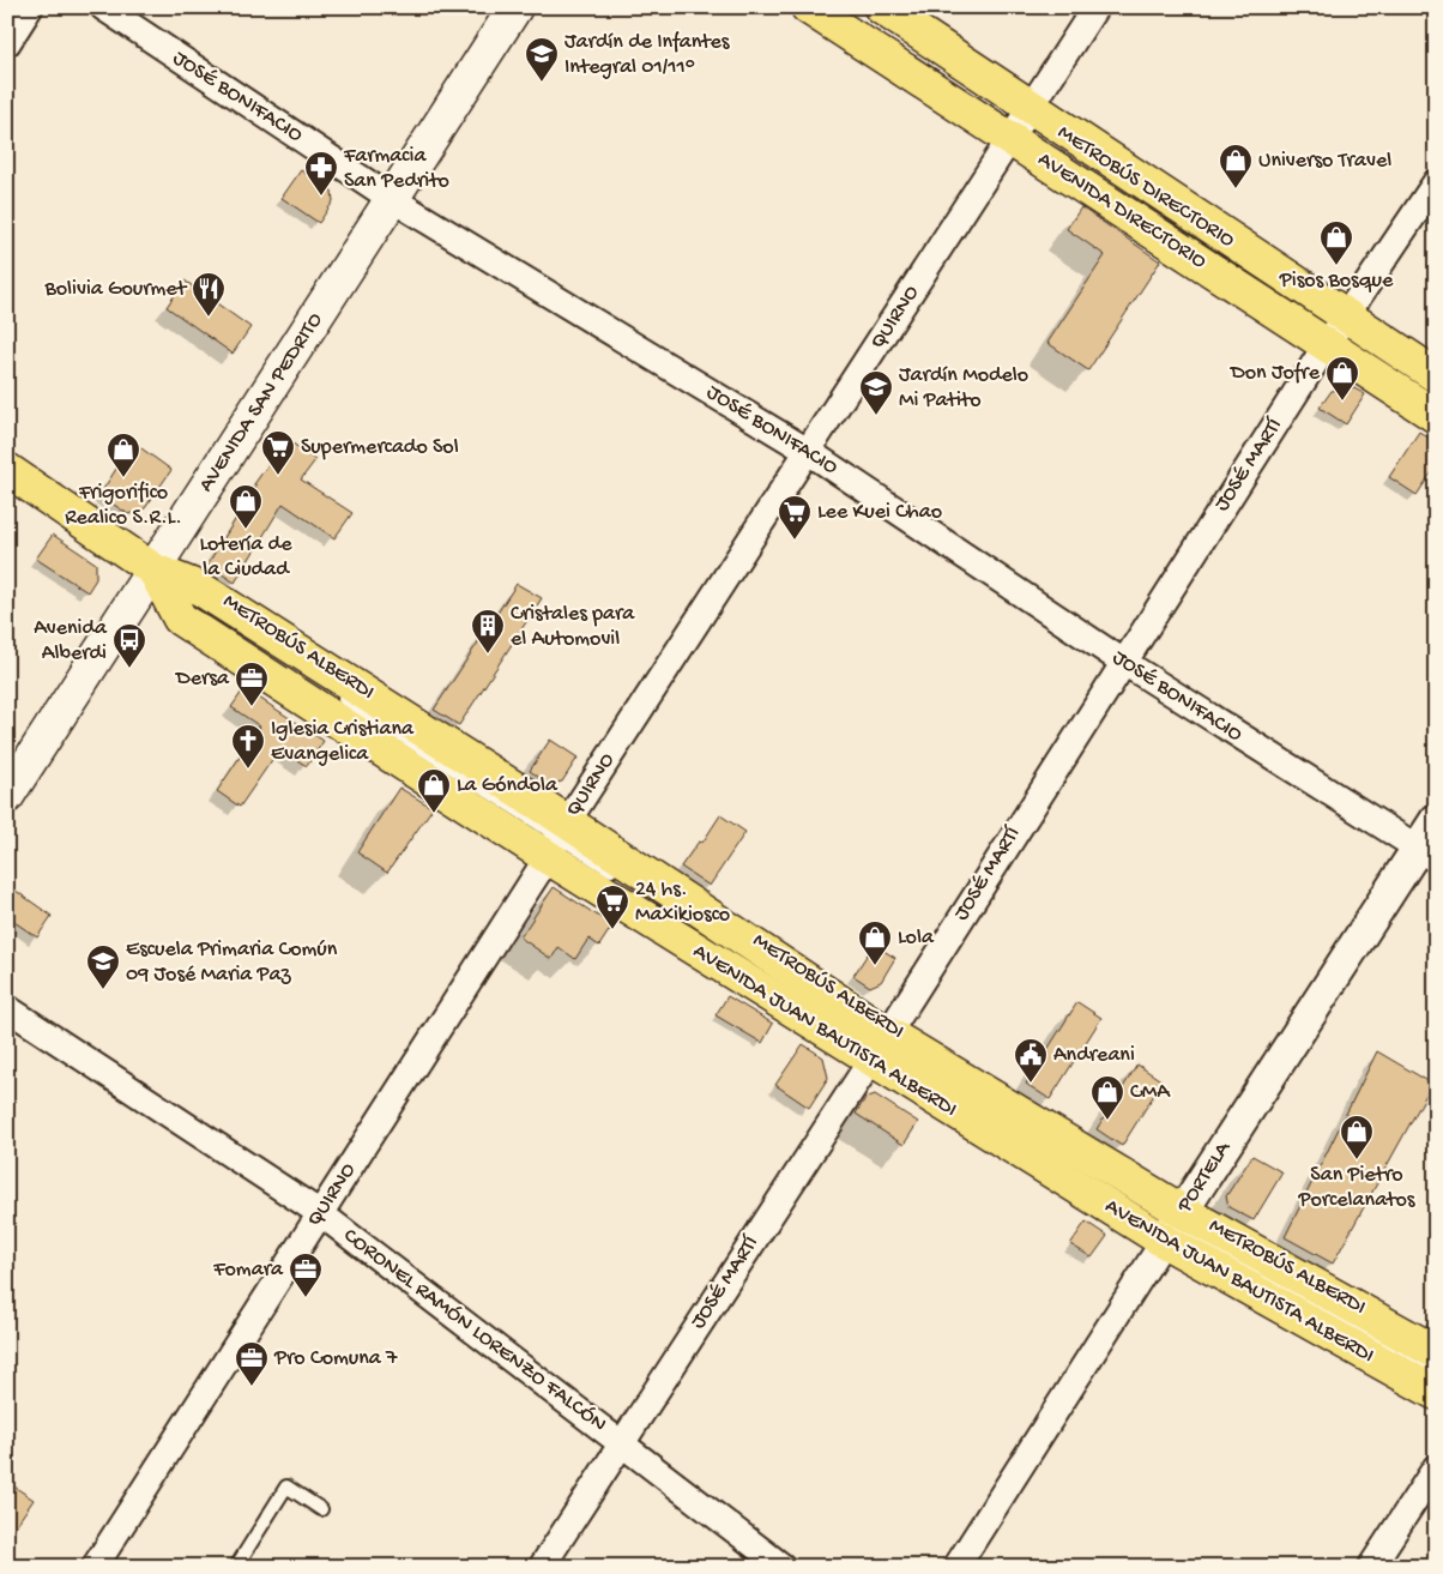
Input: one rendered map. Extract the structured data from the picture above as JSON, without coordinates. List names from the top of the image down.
{
  "streets": {
    "main road": ["AVENIDA DIRECTORIO", "AVENIDA SAN PEDRITO", "AVENIDA JUAN BAUTISTA ALBERDI"],
    "street": [
      "JOSÉ BONIFACIO",
      "QUIRNO",
      "JOSÉ MARTÍ",
      "PORTELA",
      "CORONEL RAMÓN LORENZO FALCÓN"
    ],
    "lane": ["METROBÚS ALBERDI"]
  },
  "crossings": [
    ["JOSÉ BONIFACIO", "QUIRNO"],
    ["JOSÉ BONIFACIO", "AVENIDA SAN PEDRITO"],
    ["JOSÉ BONIFACIO", "JOSÉ MARTÍ"],
    ["JOSÉ BONIFACIO", "PORTELA"],
    ["AVENIDA DIRECTORIO", "QUIRNO"],
    ["AVENIDA DIRECTORIO", "JOSÉ MARTÍ"],
    ["QUIRNO", "METROBÚS ALBERDI"],
    ["QUIRNO", "AVENIDA JUAN BAUTISTA ALBERDI"],
    ["QUIRNO", "CORONEL RAMÓN LORENZO FALCÓN"],
    ["AVENIDA SAN PEDRITO", "AVENIDA JUAN BAUTISTA ALBERDI"],
    ["JOSÉ MARTÍ", "AVENIDA JUAN BAUTISTA ALBERDI"],
    ["JOSÉ MARTÍ", "CORONEL RAMÓN LORENZO FALCÓN"],
    ["METROBÚS ALBERDI", "AVENIDA JUAN BAUTISTA ALBERDI"],
    ["METROBÚS ALBERDI", "PORTELA"],
    ["AVENIDA JUAN BAUTISTA ALBERDI", "PORTELA"]
  ],
  "places": {
    "school or university": ["Jardín de Infantes Integral 01/11°", "Jardín Modelo Mi Patito", "Escuela Primaria Común 09 José Maria Paz"],
    "shop": [
      "Universo Travel",
      "Pisos Bosque",
      "Don Jofre",
      "Frigorifico Realico S.R.L.",
      "Lotería de la Ciudad",
      "La Góndola",
      "Lola",
      "CMA",
      "San Pietro Porcelanatos"
    ],
    "pharmacy": ["Farmacia San Pedrito"],
    "restaurant": ["Bolivia Gourmet"],
    "supermarket": ["Supermercado Sol", "Lee Kuei Chao", "24 hs. Maxikiosco"],
    "building": ["Cristales para el Automovil"],
    "bus stop": ["Avenida Alberdi"],
    "office": ["Dersa", "Fomara", "Pro Comuna 7"],
    "church": ["Iglesia Cristiana Evangelica"],
    "public building": ["Andreani"]
  }
}
